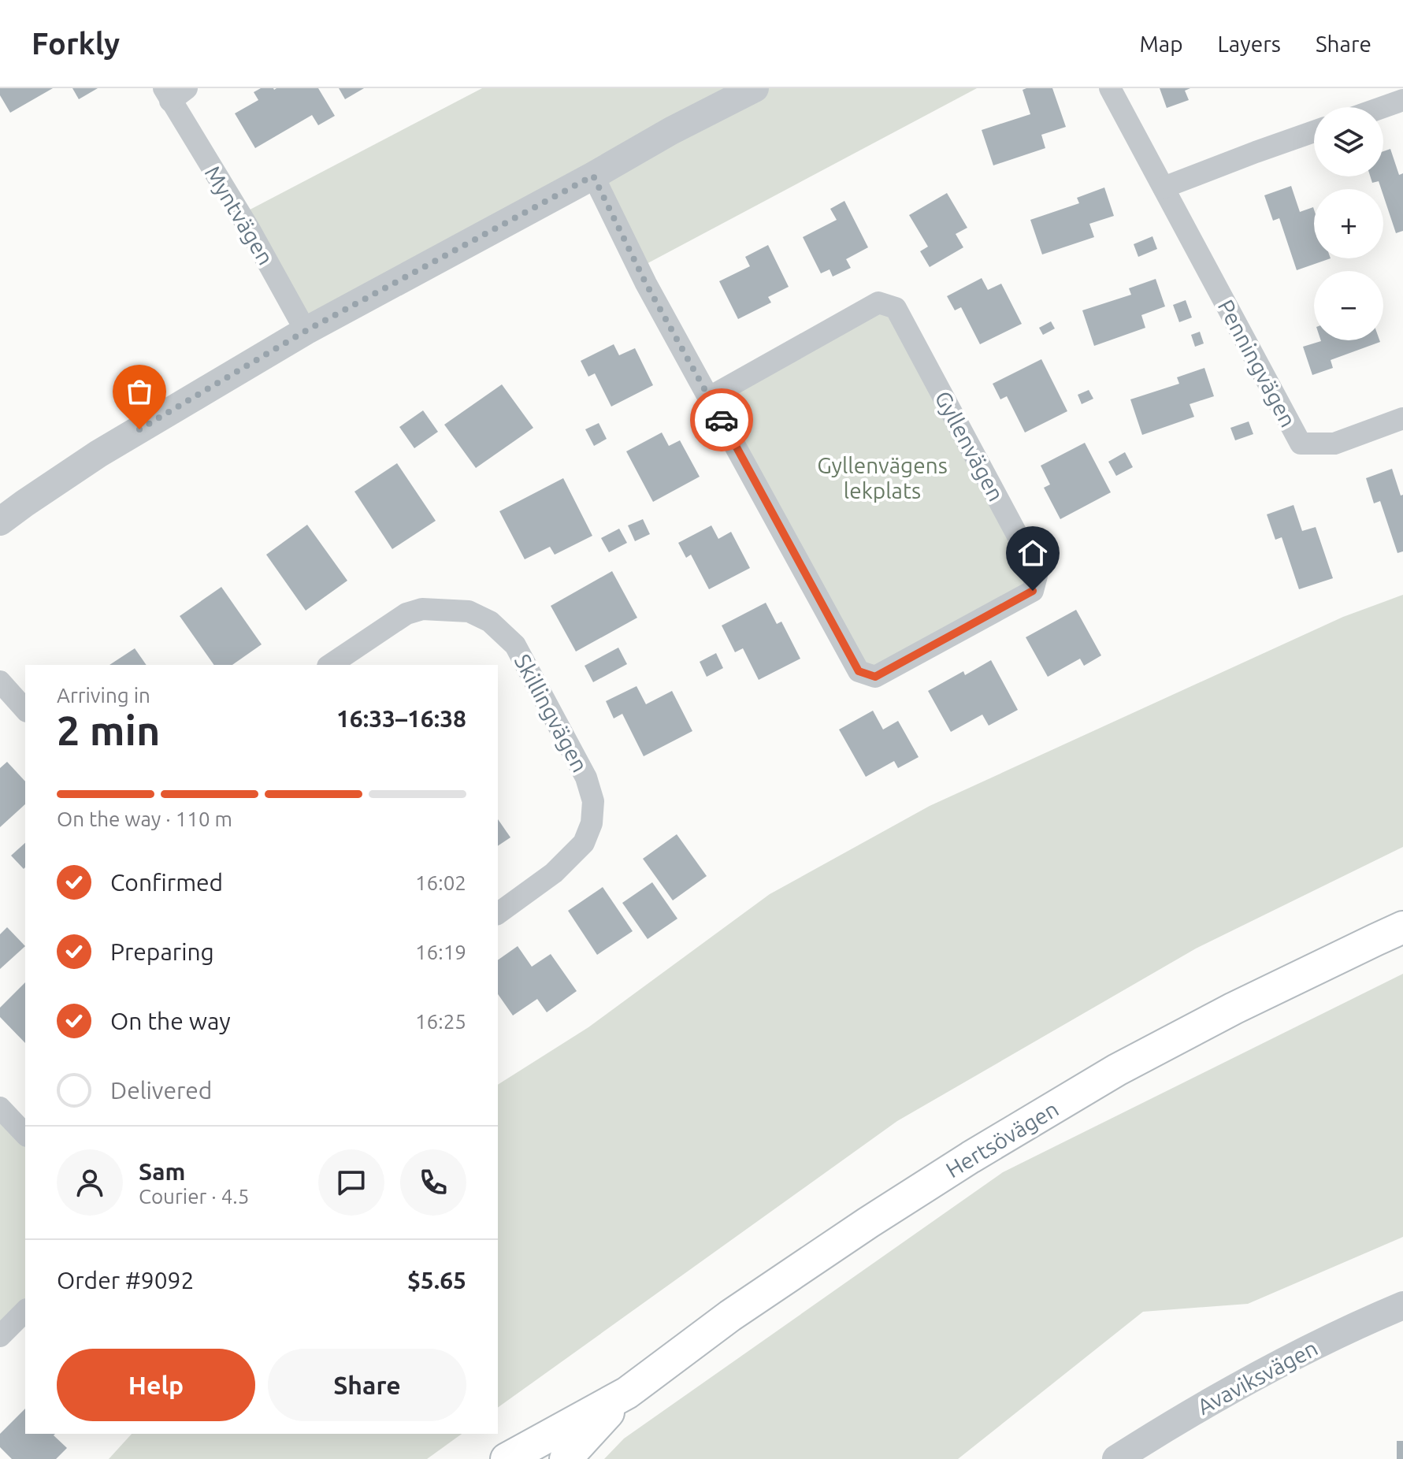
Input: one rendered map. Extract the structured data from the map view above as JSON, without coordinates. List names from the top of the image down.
{
  "streets": {
    "main road": ["Hertsövägen"],
    "street": [
      "Myntvägen",
      "Penningvägen",
      "Gyllenvägen",
      "Skillingvägen",
      "Avaviksvägen"
    ]
  },
  "parks": ["Gyllenvägens lekplats"],
  "page": {
    "header": "Forkly",
    "nav": ["Map", "Layers", "Share"],
    "map_buttons": ["+", "−"],
    "heading": ["2 min", "Arriving in", "16:33–16:38"],
    "panel": [
      "Sam",
      "Courier · 4.5",
      "Order #9092",
      "$5.65"
    ],
    "bar": "On the way · 110 m",
    "list": [
      ["Confirmed", "16:02"],
      ["Preparing", "16:19"],
      ["On the way", "16:25"],
      "Delivered"
    ],
    "buttons": ["Help", "Share"]
  }
}
